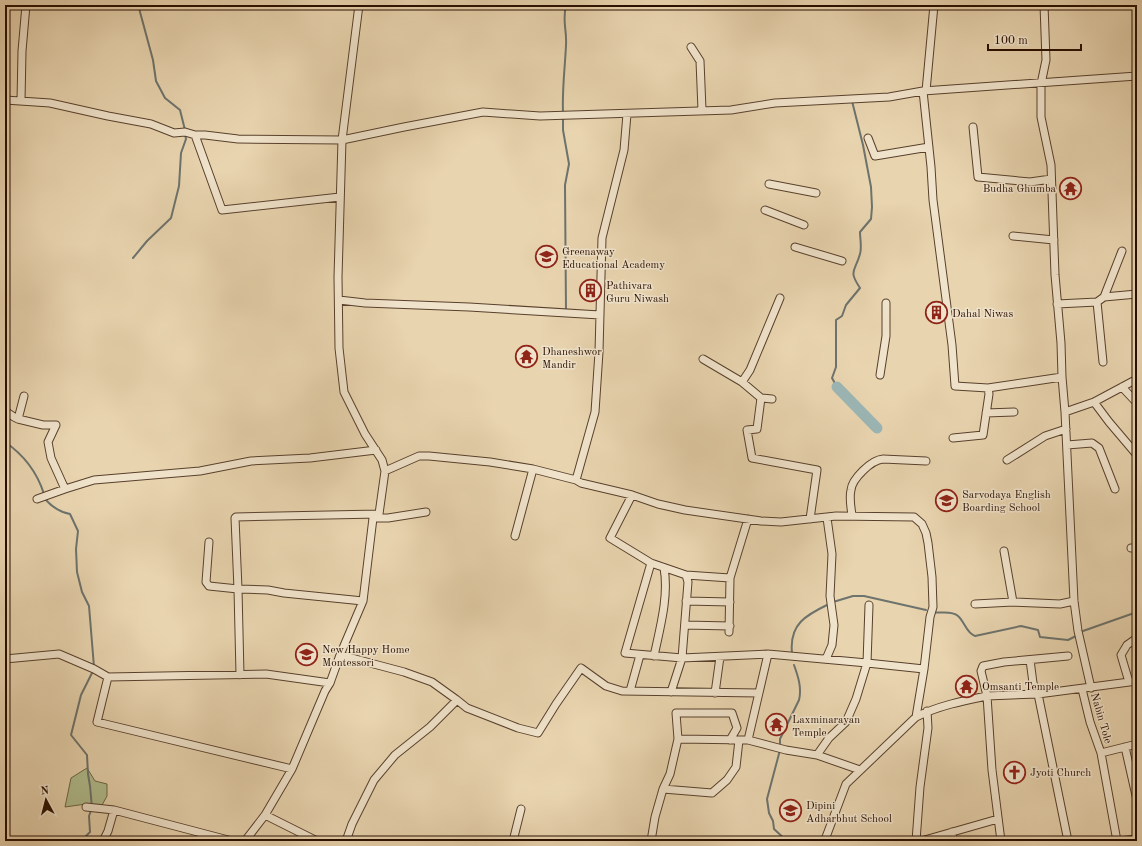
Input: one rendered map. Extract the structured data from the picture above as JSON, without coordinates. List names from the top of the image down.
{
  "streets": {
    "street": ["Nabin Tole"]
  },
  "places": {
    "temple": [
      "Budha Ghumba",
      "Dhaneshwor Mandir",
      "Omsanti Temple",
      "Laxminarayan Temple"
    ],
    "school or university": [
      "Greenaway Educational Academy",
      "Sarvodaya English Boarding School",
      "New Happy Home Montessori",
      "Dipini Adharbhut School"
    ],
    "building": ["Pathivara Guru Niwash", "Dahal Niwas"],
    "church": ["Jyoti Church"]
  },
  "scale_bar": "100 m",
  "north": "top"
}
